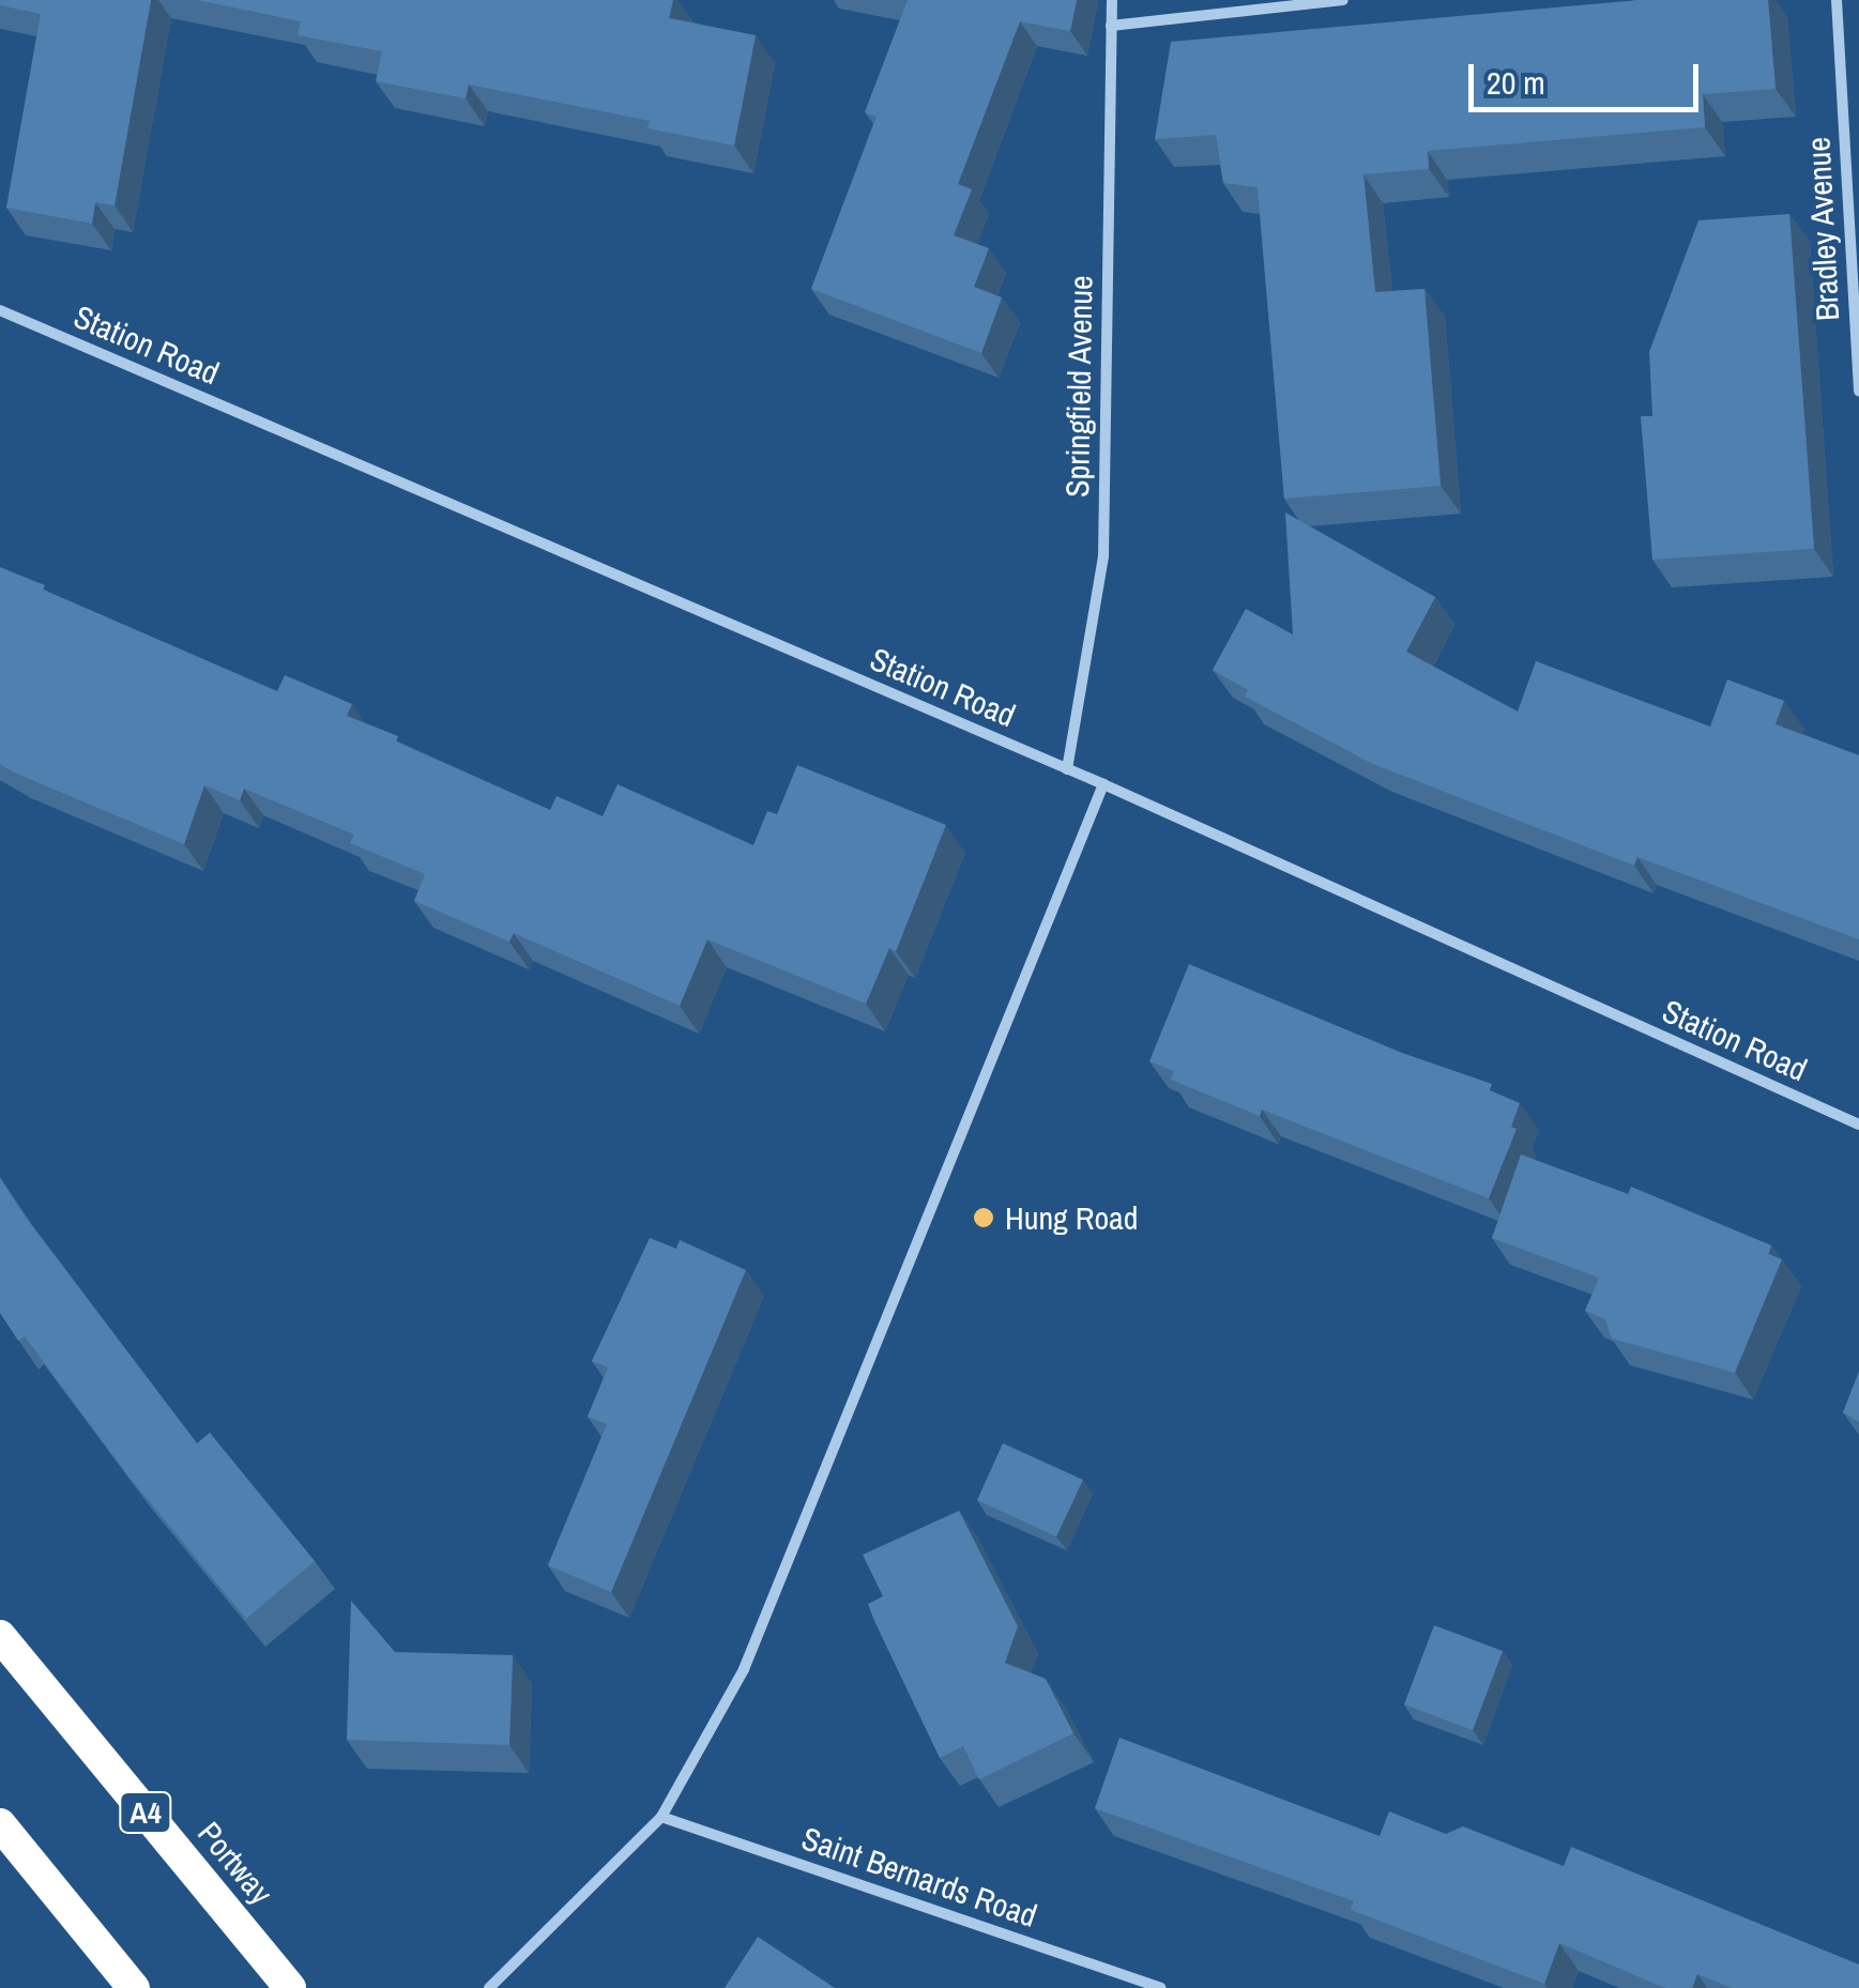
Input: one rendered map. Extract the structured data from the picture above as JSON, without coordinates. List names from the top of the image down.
{
  "streets": {
    "highway": ["A4", "Portway"],
    "street": [
      "Bradley Avenue",
      "Station Road",
      "Springfield Avenue",
      "Saint Bernards Road"
    ]
  },
  "crossings": [
    ["Station Road", "Springfield Avenue"]
  ],
  "places": ["Hung Road"],
  "scale_bar": "20 m"
}
